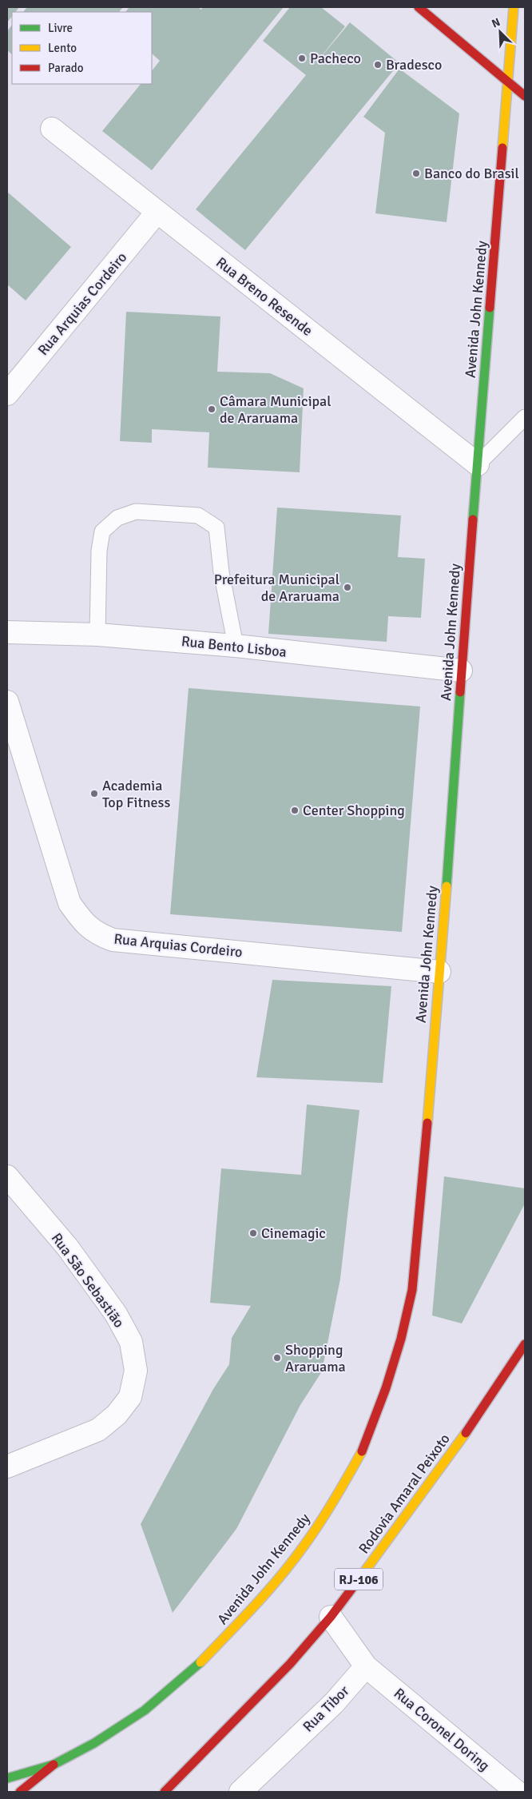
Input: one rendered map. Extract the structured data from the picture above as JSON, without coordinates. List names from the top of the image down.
{
  "streets": {
    "main road": ["Avenida John Kennedy", "Rodovia Amaral Peixoto", "RJ-106"],
    "street": [
      "Rua Breno Resende",
      "Rua Arquias Cordeiro",
      "Rua Bento Lisboa",
      "Rua São Sebastião",
      "Rua Tibor",
      "Rua Coronel Doring"
    ]
  },
  "crossings": [
    ["Rua Breno Resende", "Rua Arquias Cordeiro"],
    ["Rua Breno Resende", "Avenida John Kennedy"],
    ["Rua Arquias Cordeiro", "Avenida John Kennedy"],
    ["Avenida John Kennedy", "Rua Bento Lisboa"],
    ["Rua Tibor", "Rua Coronel Doring"]
  ],
  "places": [
    "Pacheco",
    "Bradesco",
    "Banco do Brasil",
    "Câmara Municipal de Araruama",
    "Prefeitura Municipal de Araruama",
    "Academia Top Fitness",
    "Center Shopping",
    "Cinemagic",
    "Shopping Araruama"
  ],
  "legend": ["Livre", "Lento", "Parado"],
  "north": "top left"
}
